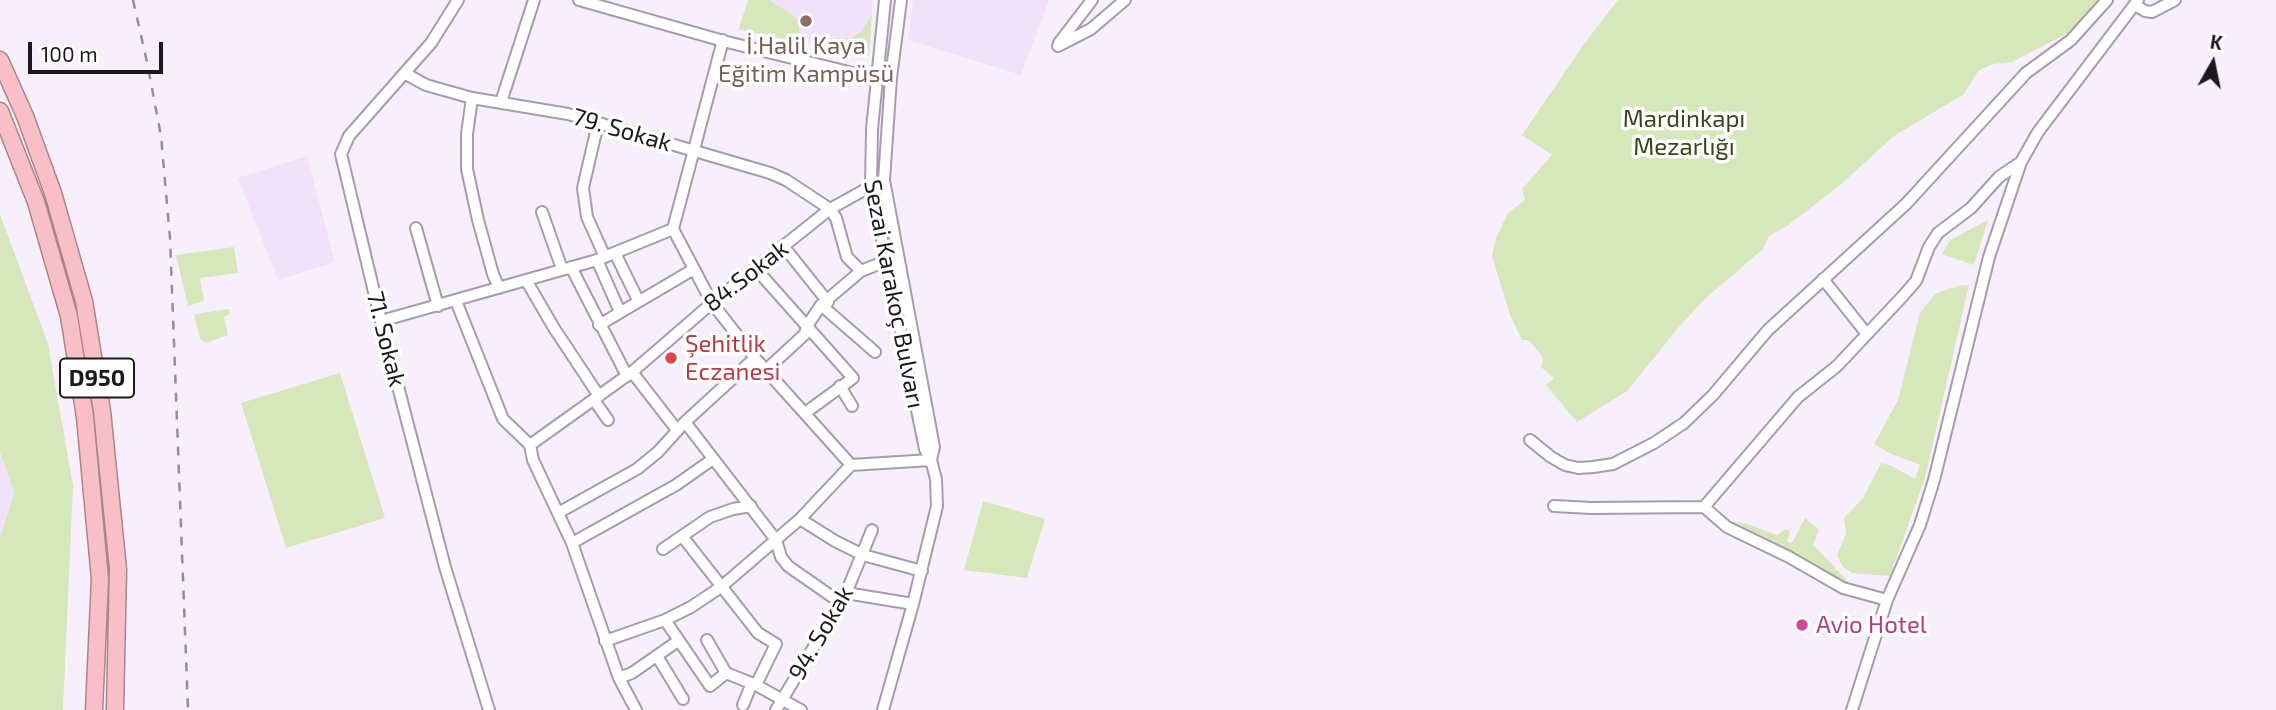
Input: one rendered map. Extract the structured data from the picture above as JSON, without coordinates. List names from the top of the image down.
{
  "streets": {
    "highway": ["D950"],
    "street": [
      "79. Sokak",
      "84.Sokak",
      "Sezai Karakoç Bulvarı",
      "71. Sokak",
      "94. Sokak"
    ]
  },
  "crossings": [
    ["79. Sokak", "84.Sokak"],
    ["79. Sokak", "71. Sokak"],
    ["84.Sokak", "Sezai Karakoç Bulvarı"]
  ],
  "parks": ["Mardinkapı Mezarlığı"],
  "places": ["İ.Halil Kaya Eğitim Kampüsü", "Şehitlik Eczanesi", "Avio Hotel"],
  "scale_bar": "100 m",
  "north": "top"
}
